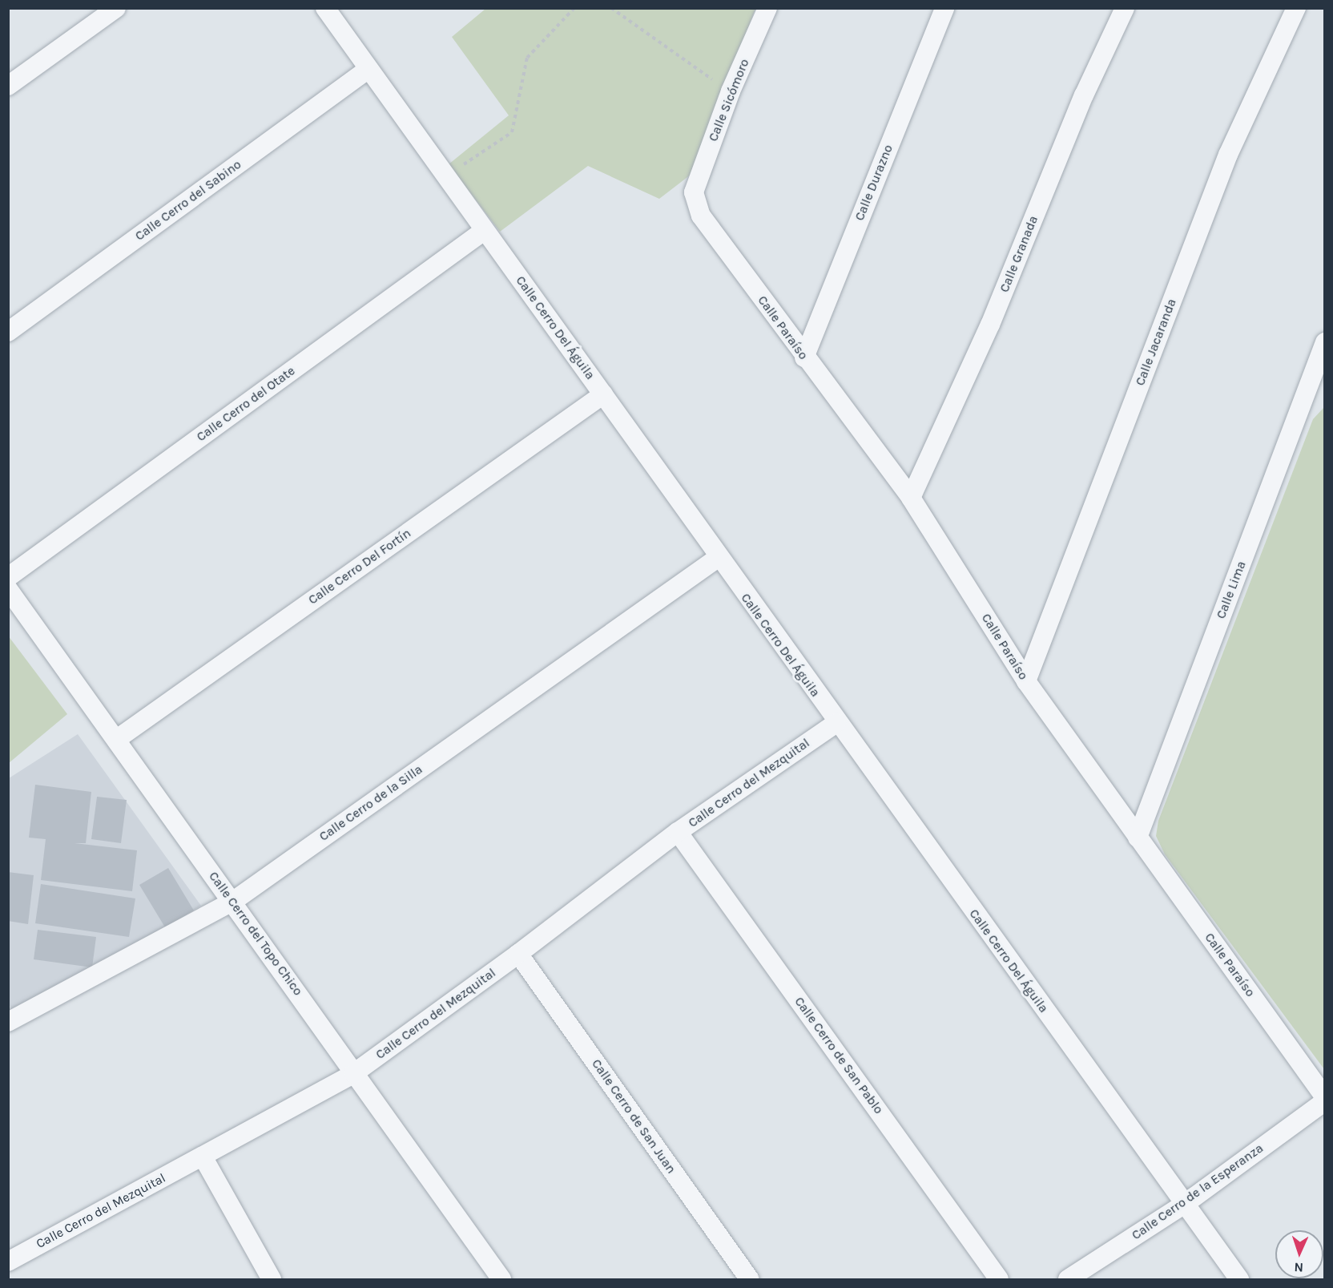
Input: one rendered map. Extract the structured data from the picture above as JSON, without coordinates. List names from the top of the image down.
{
  "streets": {
    "street": [
      "Calle Sicómoro",
      "Calle Durazno",
      "Calle Cerro del Sabino",
      "Calle Granada",
      "Calle Cerro Del Águila",
      "Calle Paraíso",
      "Calle Jacaranda",
      "Calle Cerro del Otate",
      "Calle Cerro Del Fortín",
      "Calle Lima",
      "Calle Cerro del Mezquital",
      "Calle Cerro de la Silla",
      "Calle Cerro del Topo Chico",
      "Calle Cerro de San Pablo",
      "Calle Cerro de San Juan",
      "Calle Cerro de la Esperanza"
    ]
  },
  "crossings": [
    ["Calle Sicómoro", "Calle Paraíso"],
    ["Calle Durazno", "Calle Paraíso"],
    ["Calle Cerro del Sabino", "Calle Cerro Del Águila"],
    ["Calle Granada", "Calle Paraíso"],
    ["Calle Cerro Del Águila", "Calle Cerro del Otate"],
    ["Calle Cerro Del Águila", "Calle Cerro Del Fortín"],
    ["Calle Cerro Del Águila", "Calle Cerro del Mezquital"],
    ["Calle Cerro Del Águila", "Calle Cerro de la Silla"],
    ["Calle Cerro Del Águila", "Calle Cerro de la Esperanza"],
    ["Calle Paraíso", "Calle Jacaranda"],
    ["Calle Paraíso", "Calle Lima"],
    ["Calle Cerro Del Fortín", "Calle Cerro del Topo Chico"],
    ["Calle Cerro del Mezquital", "Calle Cerro del Topo Chico"],
    ["Calle Cerro del Mezquital", "Calle Cerro de San Pablo"],
    ["Calle Cerro del Mezquital", "Calle Cerro de San Juan"],
    ["Calle Cerro de la Silla", "Calle Cerro del Topo Chico"]
  ],
  "north": "bottom"
}
